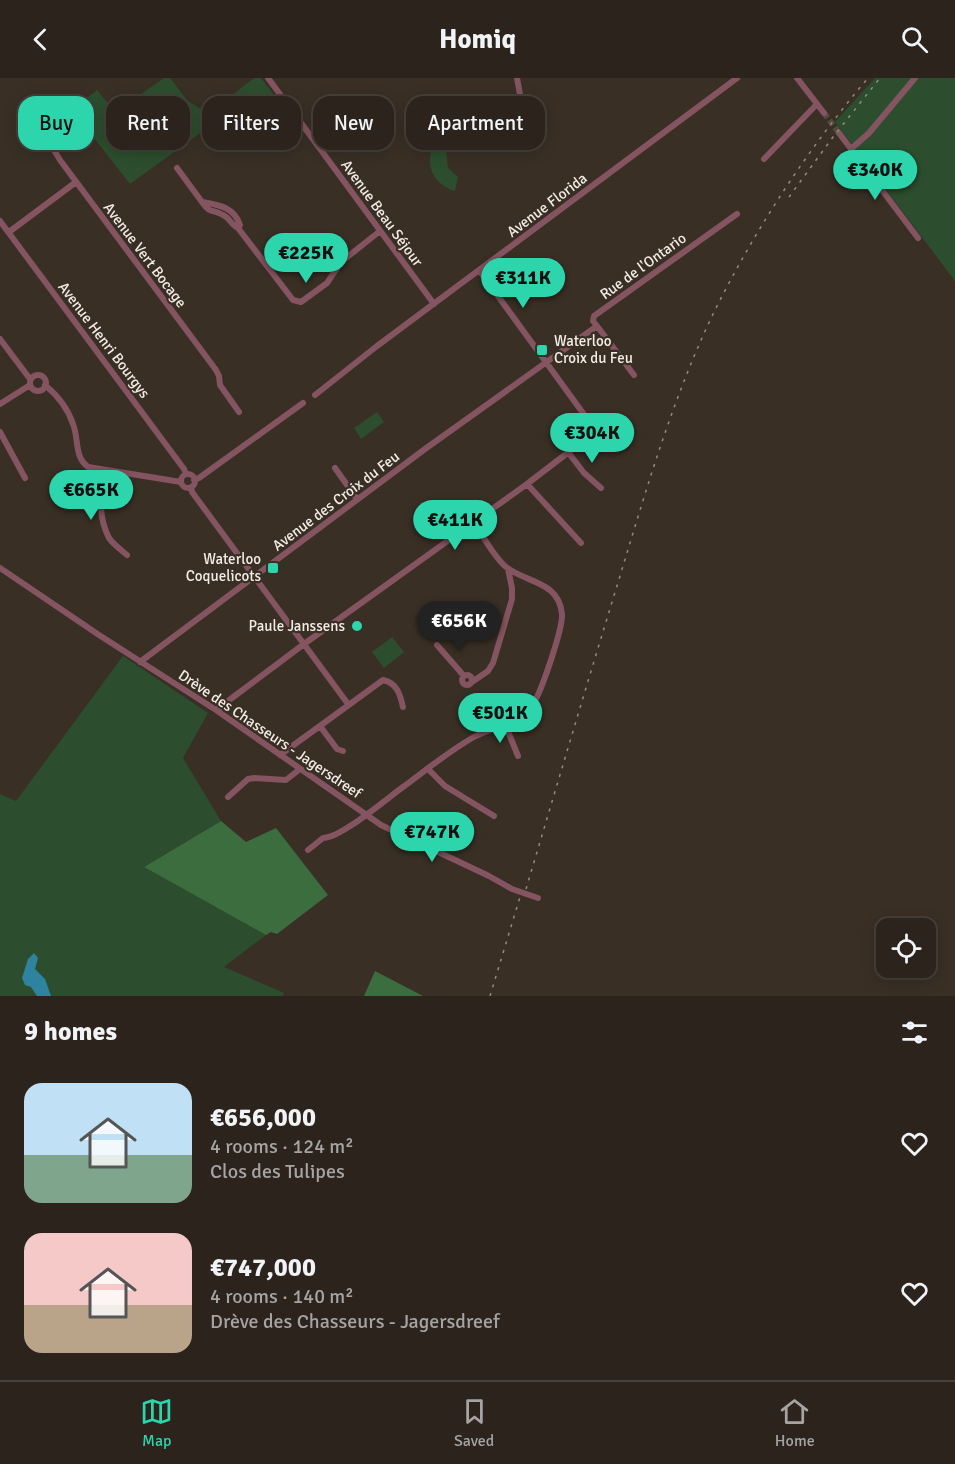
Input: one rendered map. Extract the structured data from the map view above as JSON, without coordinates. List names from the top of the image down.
{
  "streets": {
    "street": [
      "Avenue Florida",
      "Avenue Beau Séjour",
      "Avenue Vert Bocage",
      "Rue de l'Ontario",
      "Avenue Henri Bourgys",
      "Avenue des Croix du Feu",
      "Drève des Chasseurs - Jagersdreef"
    ]
  },
  "crossings": [
    ["Avenue Florida", "Avenue Beau Séjour"],
    ["Rue de l'Ontario", "Avenue des Croix du Feu"],
    ["Avenue des Croix du Feu", "Drève des Chasseurs - Jagersdreef"]
  ],
  "places": {
    "transit": ["Waterloo Croix du Feu", "Waterloo Coquelicots"],
    "other": ["Paule Janssens"]
  },
  "page": {
    "header": "Homiq",
    "chip": [
      "Buy",
      "Rent",
      "Filters",
      "New",
      "Apartment"
    ],
    "price": [
      "€340K",
      "€225K",
      "€311K",
      "€304K",
      "€665K",
      "€411K",
      "€656K",
      "€501K",
      "€747K"
    ],
    "heading": "9 homes",
    "list": [
      {
        "name": "€656,000",
        "note": "4 rooms · 124 m² · Clos des Tulipes"
      },
      {
        "name": "€747,000",
        "note": "4 rooms · 140 m² · Drève des Chasseurs - Jagersdreef"
      }
    ],
    "tabs": ["Map", "Saved", "Home"]
  }
}
